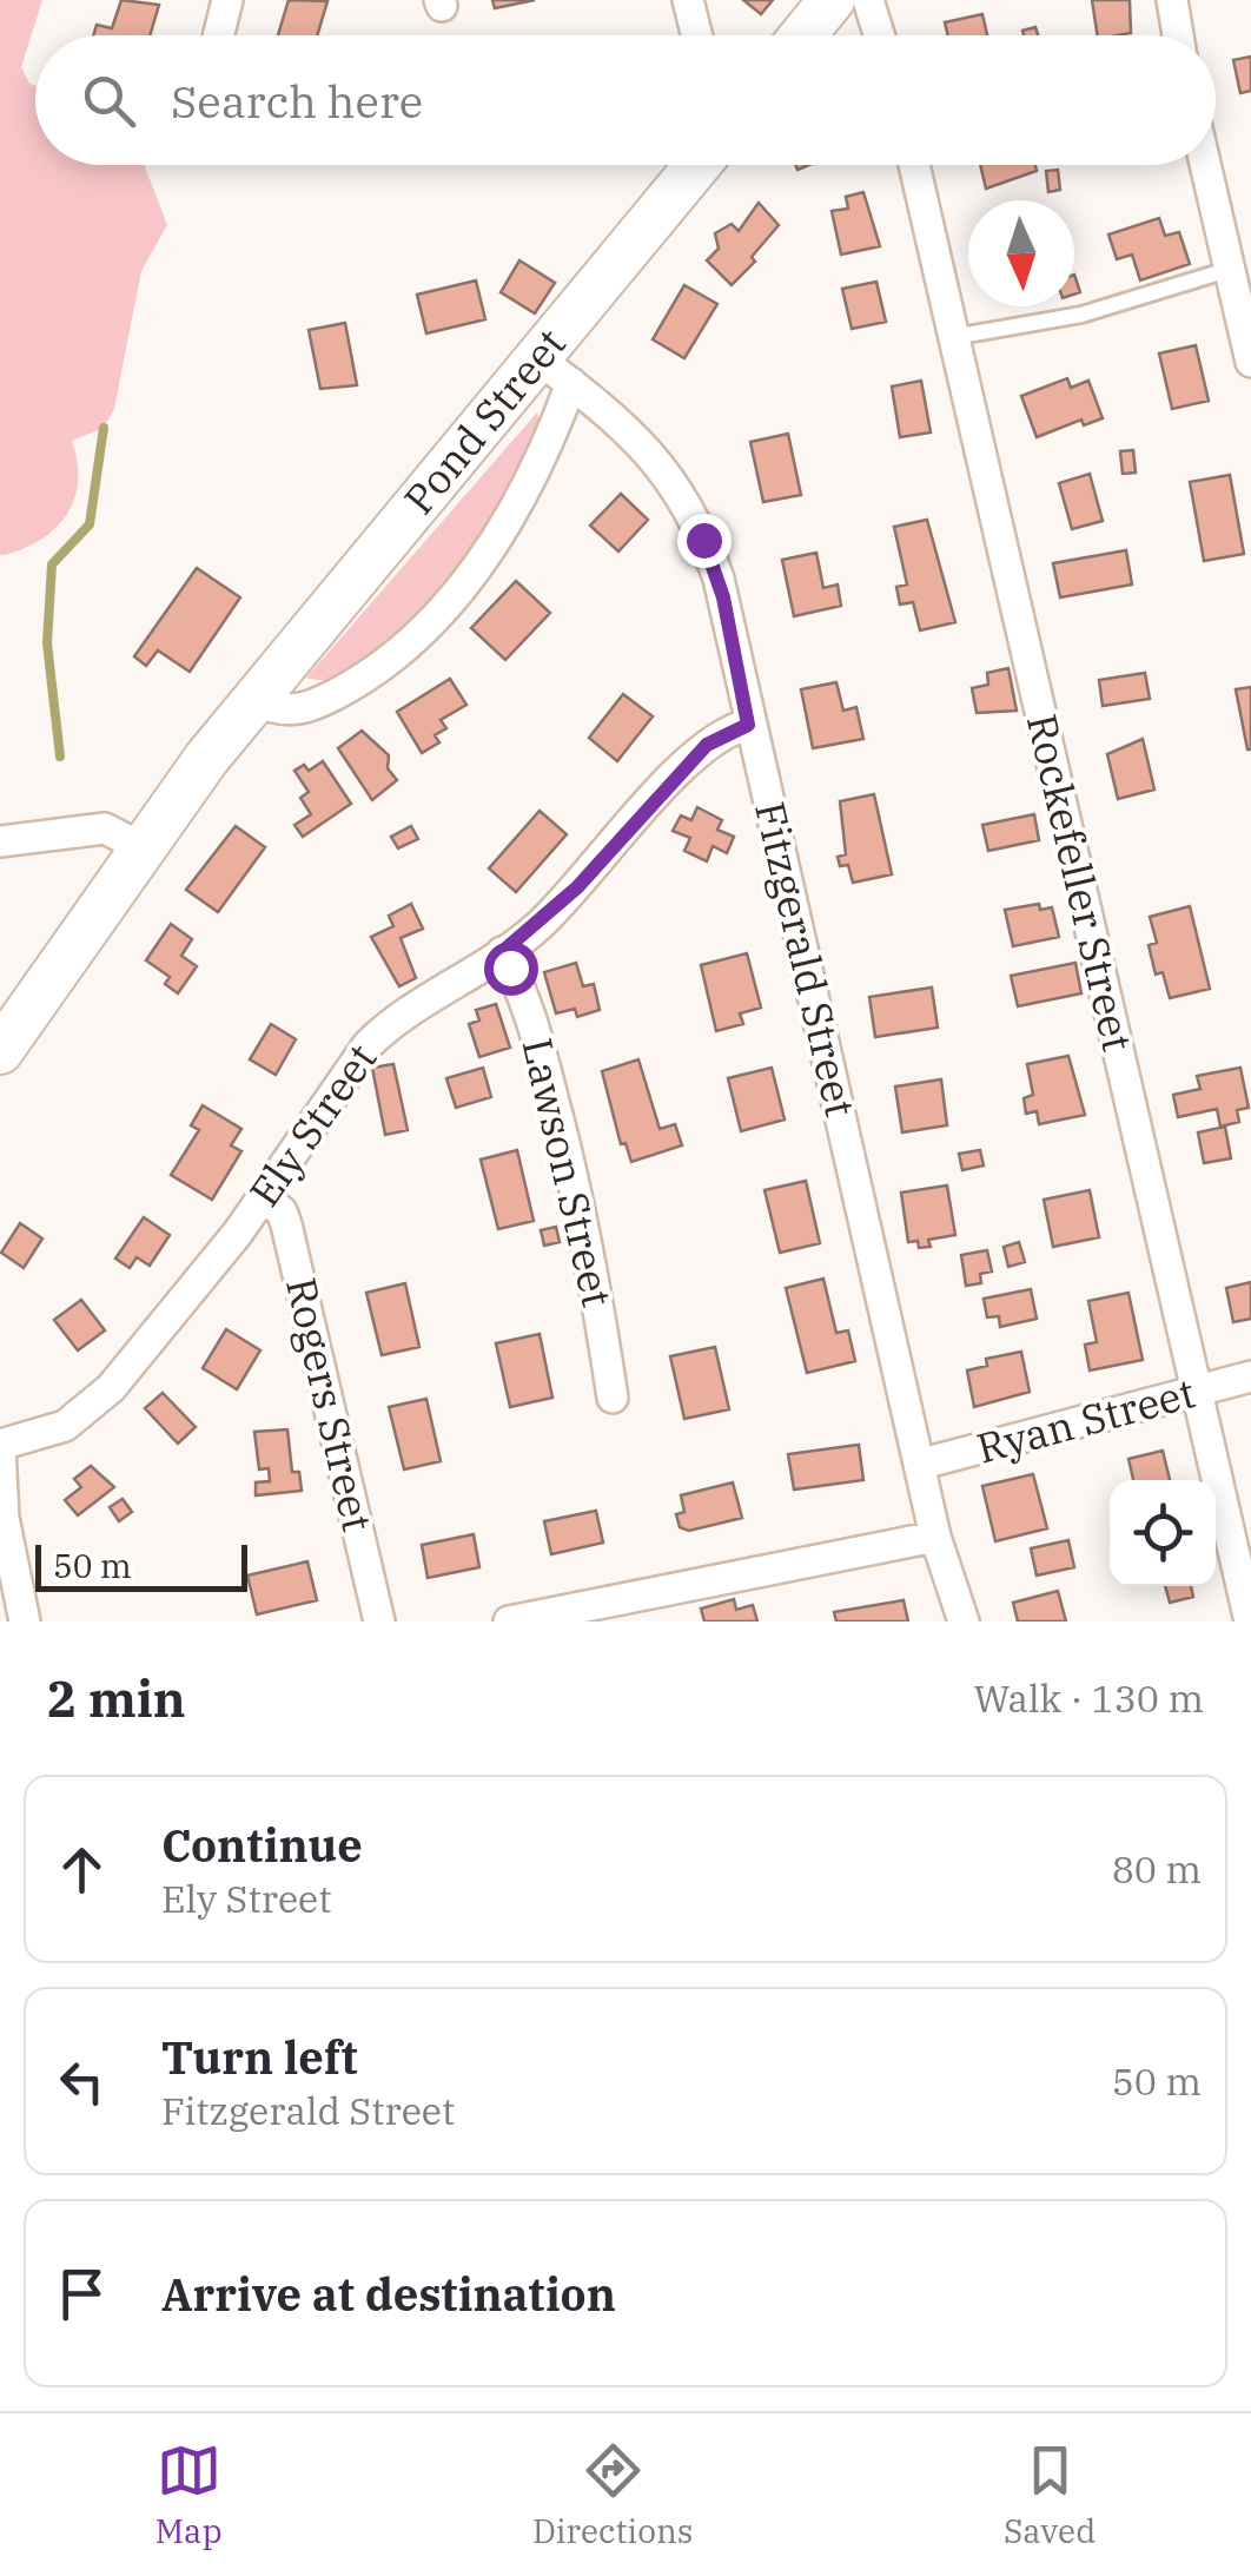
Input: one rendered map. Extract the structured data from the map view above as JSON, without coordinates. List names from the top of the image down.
{
  "streets": {
    "main road": ["Pond Street"],
    "street": [
      "Rockefeller Street",
      "Fitzgerald Street",
      "Ely Street",
      "Lawson Street",
      "Rogers Street",
      "Ryan Street"
    ]
  },
  "crossings": [
    ["Pond Street", "Fitzgerald Street"],
    ["Rockefeller Street", "Ryan Street"],
    ["Fitzgerald Street", "Ely Street"],
    ["Fitzgerald Street", "Ryan Street"],
    ["Ely Street", "Lawson Street"],
    ["Ely Street", "Rogers Street"]
  ],
  "scale_bar": "50 m",
  "north": "bottom",
  "page": {
    "search": "Search here",
    "scale": "50 m",
    "heading": ["2 min", "Walk · 130 m"],
    "list": [
      ["Continue", "Ely Street", "80 m"],
      ["Turn left", "Fitzgerald Street", "50 m"],
      "Arrive at destination"
    ],
    "nav": ["Map", "Directions", "Saved"]
  }
}
